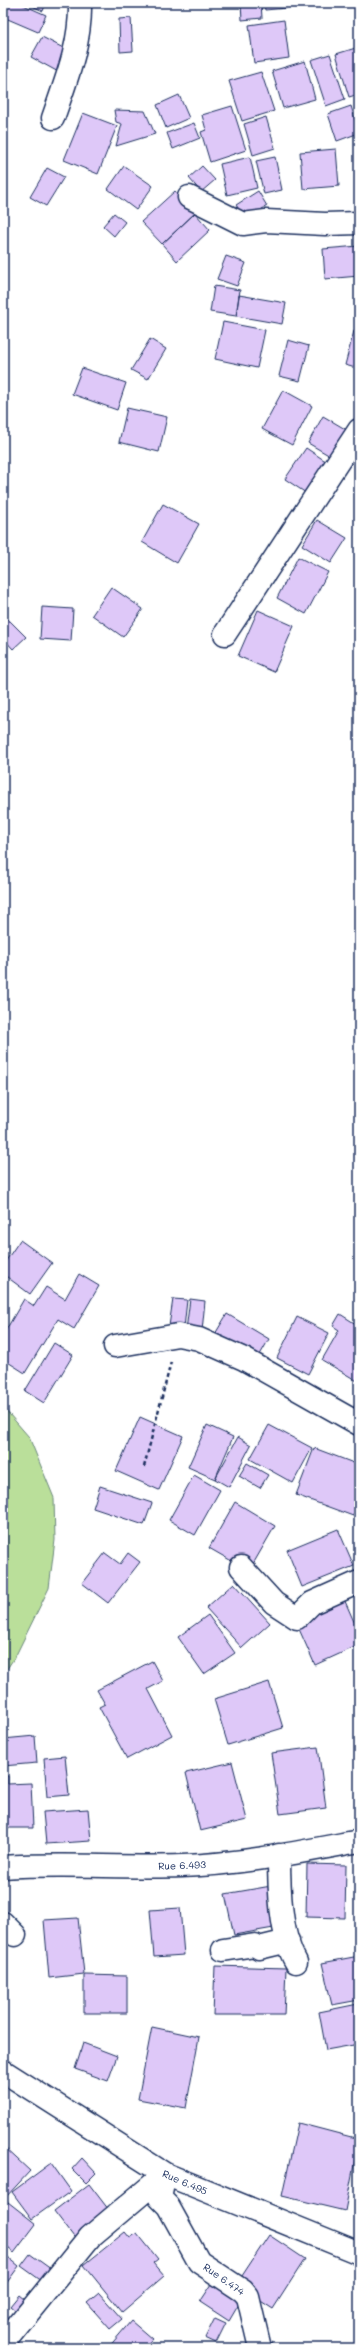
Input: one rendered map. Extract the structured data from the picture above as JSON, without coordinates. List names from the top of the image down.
{
  "streets": {
    "street": ["Rue 6.493", "Rue 6.495", "Rue 6.474"]
  },
  "crossings": [
    ["Rue 6.495", "Rue 6.474"]
  ]
}
